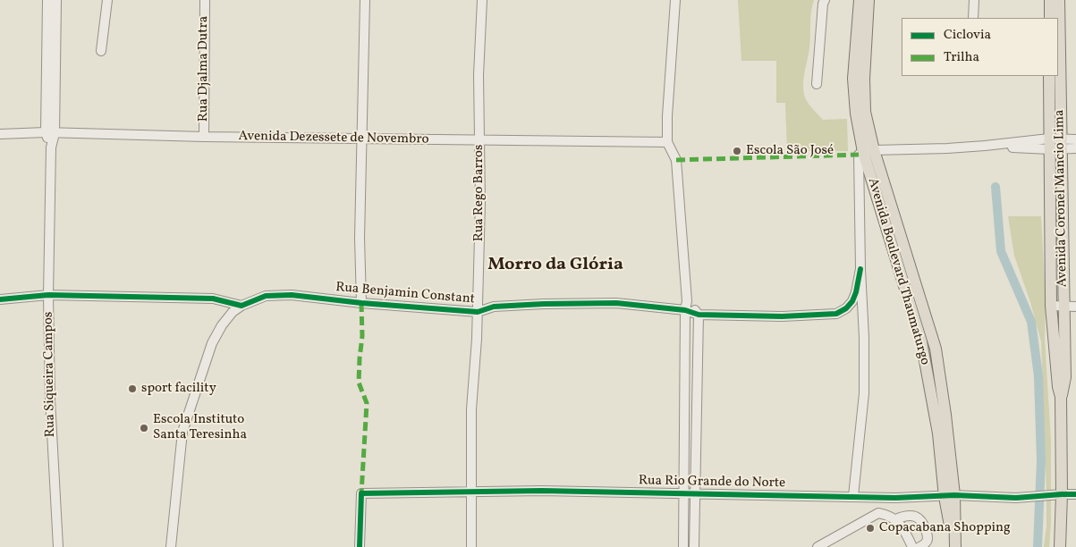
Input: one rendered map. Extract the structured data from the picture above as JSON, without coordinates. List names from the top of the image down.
{
  "streets": {
    "main road": ["Avenida Coronel Mancio Lima", "Avenida Boulevard Thaumaturgo"],
    "street": [
      "Rua Djalma Dutra",
      "Avenida Dezessete de Novembro",
      "Rua Rego Barros",
      "Rua Benjamin Constant",
      "Rua Siqueira Campos",
      "Rua Rio Grande do Norte"
    ]
  },
  "crossings": [
    ["Rua Djalma Dutra", "Avenida Dezessete de Novembro"],
    ["Avenida Dezessete de Novembro", "Rua Rego Barros"],
    ["Avenida Dezessete de Novembro", "Rua Siqueira Campos"],
    ["Rua Rego Barros", "Rua Benjamin Constant"],
    ["Rua Rego Barros", "Rua Rio Grande do Norte"],
    ["Avenida Coronel Mancio Lima", "Rua Rio Grande do Norte"],
    ["Avenida Boulevard Thaumaturgo", "Rua Rio Grande do Norte"]
  ],
  "districts": ["Morro da Glória"],
  "places": [
    "Escola São José",
    "sport facility",
    "Escola Instituto Santa Teresinha",
    "Copacabana Shopping"
  ],
  "legend": ["Ciclovia", "Trilha"]
}
